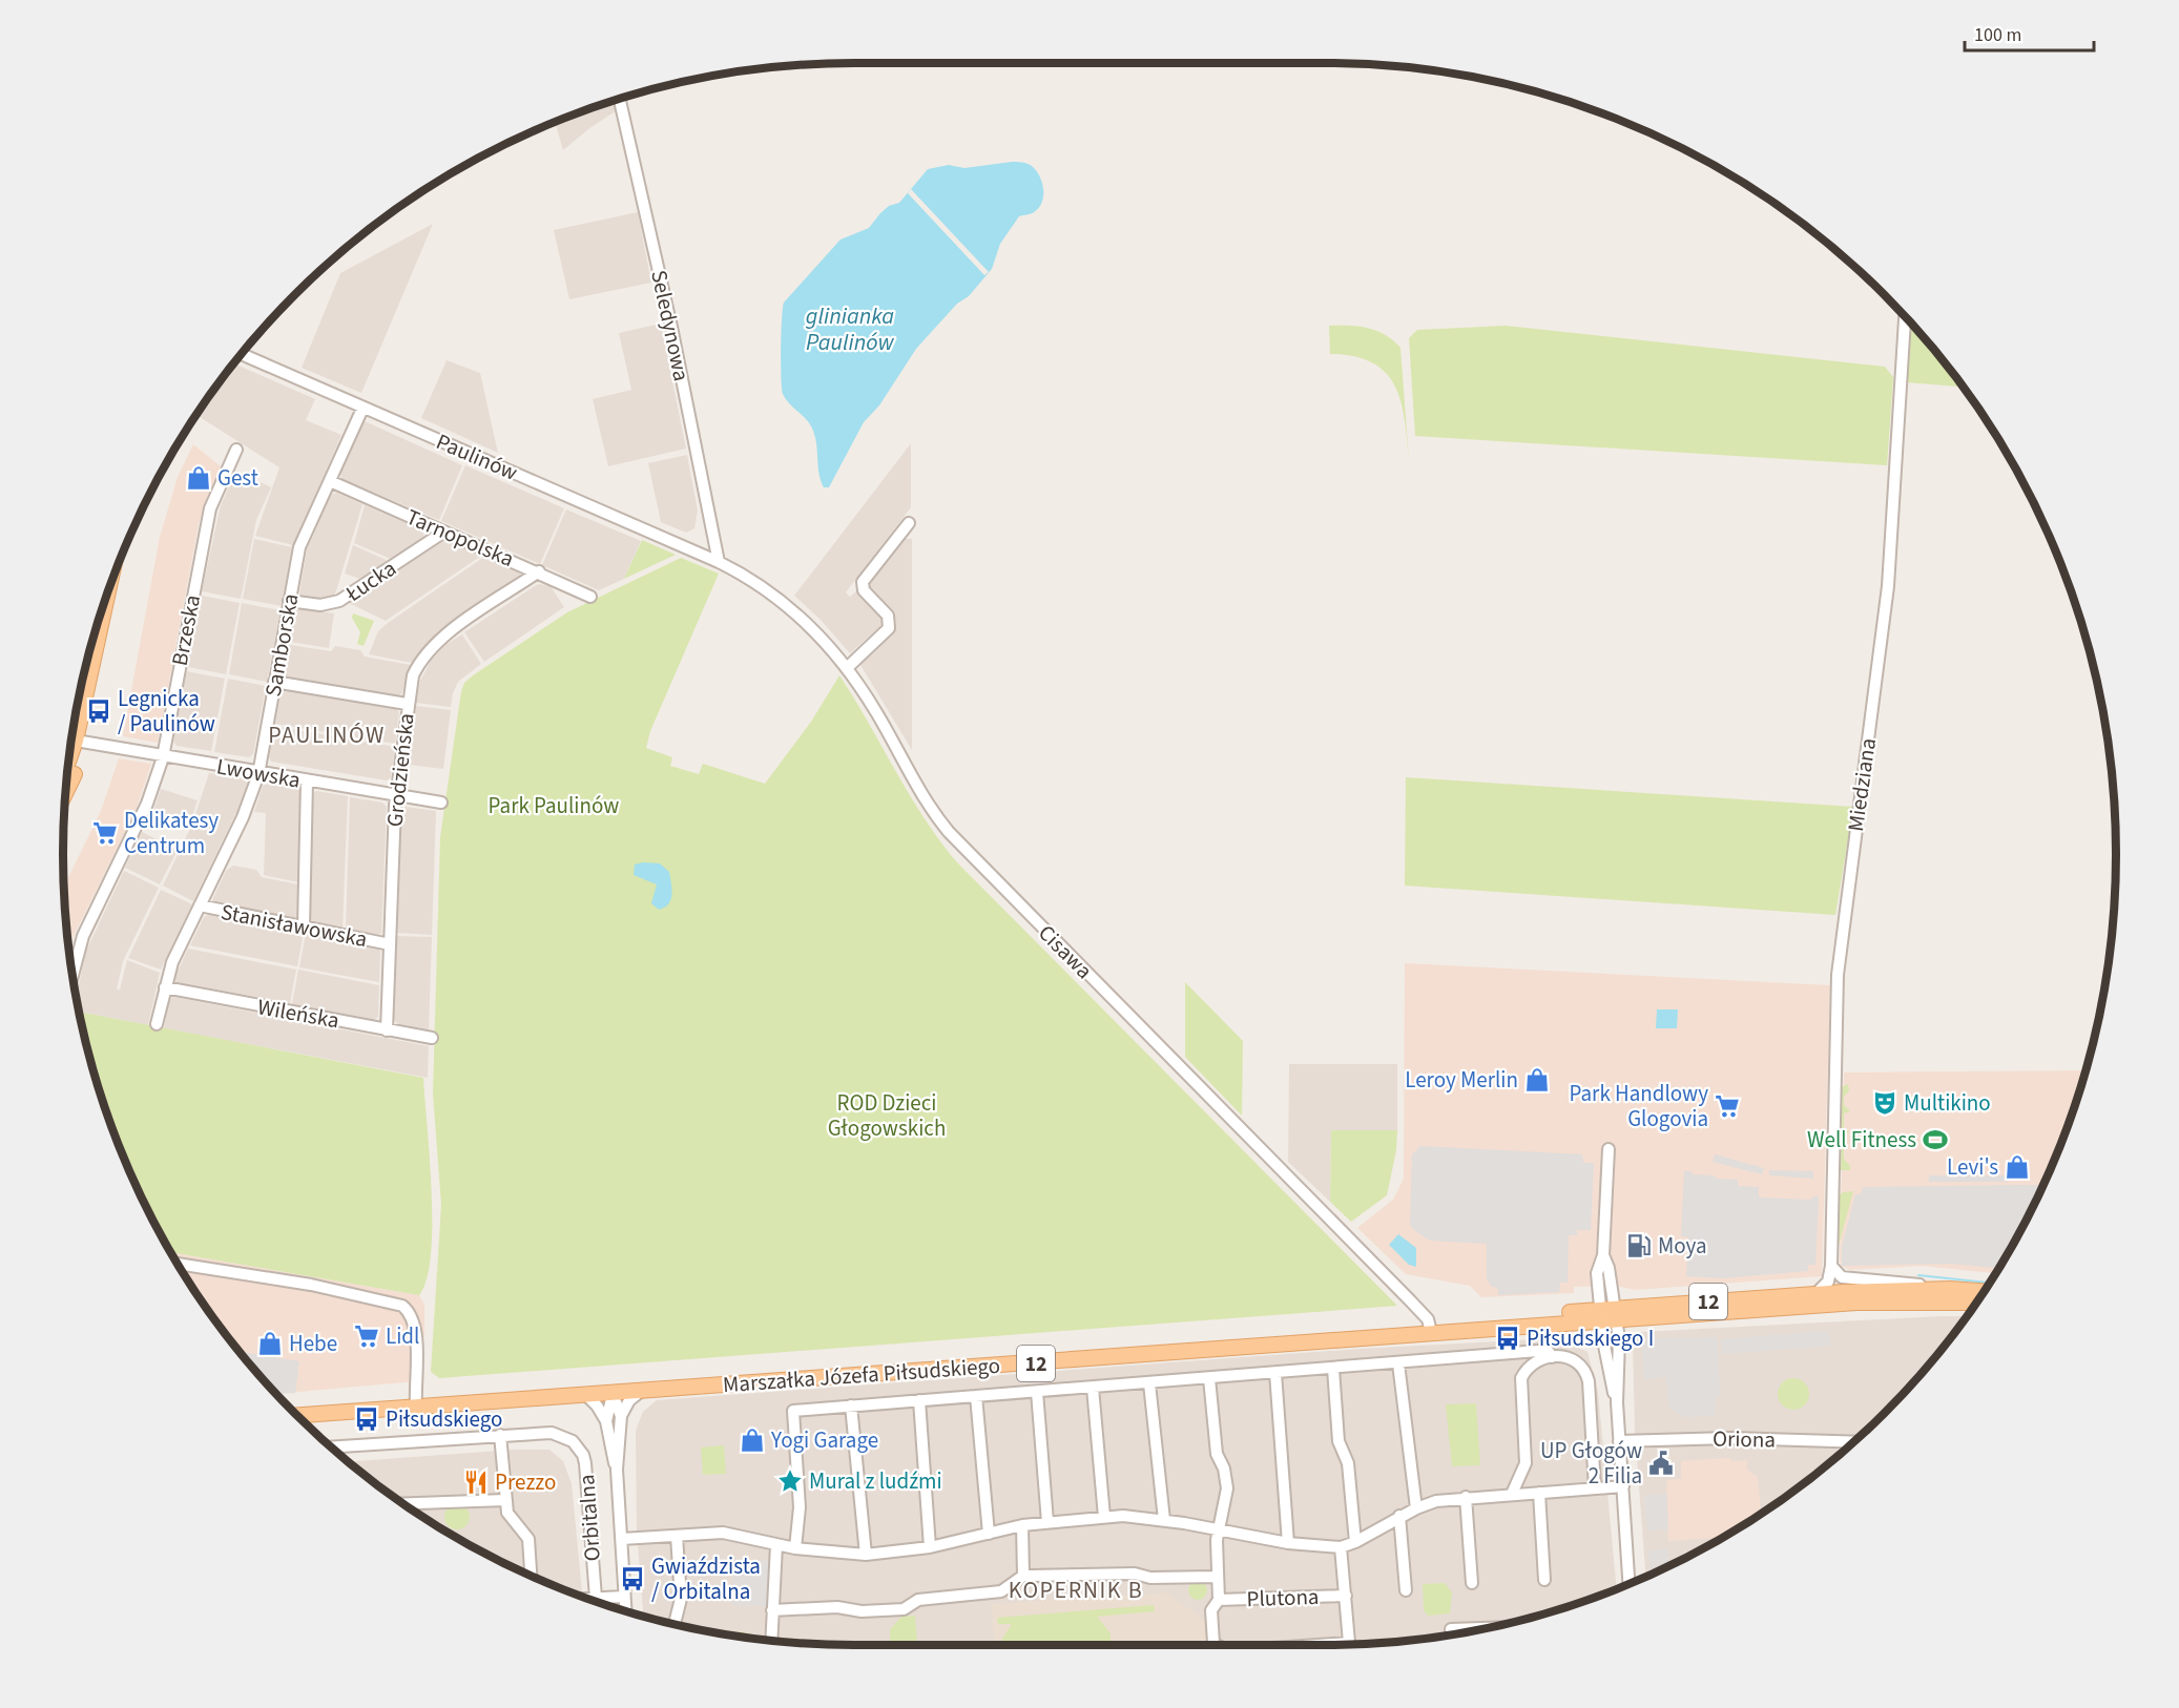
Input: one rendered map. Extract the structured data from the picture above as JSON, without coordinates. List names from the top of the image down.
{
  "streets": {
    "main road": ["12", "Marszałka Józefa Piłsudskiego"],
    "street": [
      "Seledynowa",
      "Paulinów",
      "Tarnopolska",
      "Łucka",
      "Brzeska",
      "Samborska",
      "Grodzieńska",
      "Lwowska",
      "Miedziana",
      "Stanisławowska",
      "Cisawa",
      "Wileńska",
      "Oriona",
      "Orbitalna",
      "Plutona"
    ]
  },
  "crossings": [
    ["Seledynowa", "Paulinów"],
    ["Seledynowa", "Cisawa"],
    ["Paulinów", "Samborska"],
    ["Paulinów", "Cisawa"],
    ["Tarnopolska", "Łucka"],
    ["Tarnopolska", "Samborska"],
    ["Tarnopolska", "Grodzieńska"],
    ["Łucka", "Samborska"],
    ["Brzeska", "Lwowska"],
    ["Samborska", "Lwowska"],
    ["Samborska", "Stanisławowska"],
    ["Samborska", "Wileńska"],
    ["Grodzieńska", "Lwowska"],
    ["Grodzieńska", "Stanisławowska"],
    ["Grodzieńska", "Wileńska"],
    ["Cisawa", "Marszałka Józefa Piłsudskiego"]
  ],
  "districts": ["PAULINÓW", "KOPERNIK B"],
  "water": ["glinianka Paulinów"],
  "parks": ["Park Paulinów", "ROD Dzieci Głogowskich"],
  "places": {
    "shop": [
      "Gest",
      "Leroy Merlin",
      "Levi's",
      "Hebe",
      "Yogi Garage"
    ],
    "bus stop": [
      "Legnicka / Paulinów",
      "Piłsudskiego I",
      "Piłsudskiego",
      "Gwiaździsta / Orbitalna"
    ],
    "supermarket": ["Delikatesy Centrum", "Park Handlowy Glogovia", "Lidl"],
    "theatre": ["Multikino"],
    "sports": ["Well Fitness"],
    "fuel station": ["Moya"],
    "public building": ["UP Głogów 2 Filia"],
    "place": ["Mural z ludźmi"],
    "restaurant": ["Prezzo"]
  },
  "scale_bar": "100 m"
}
